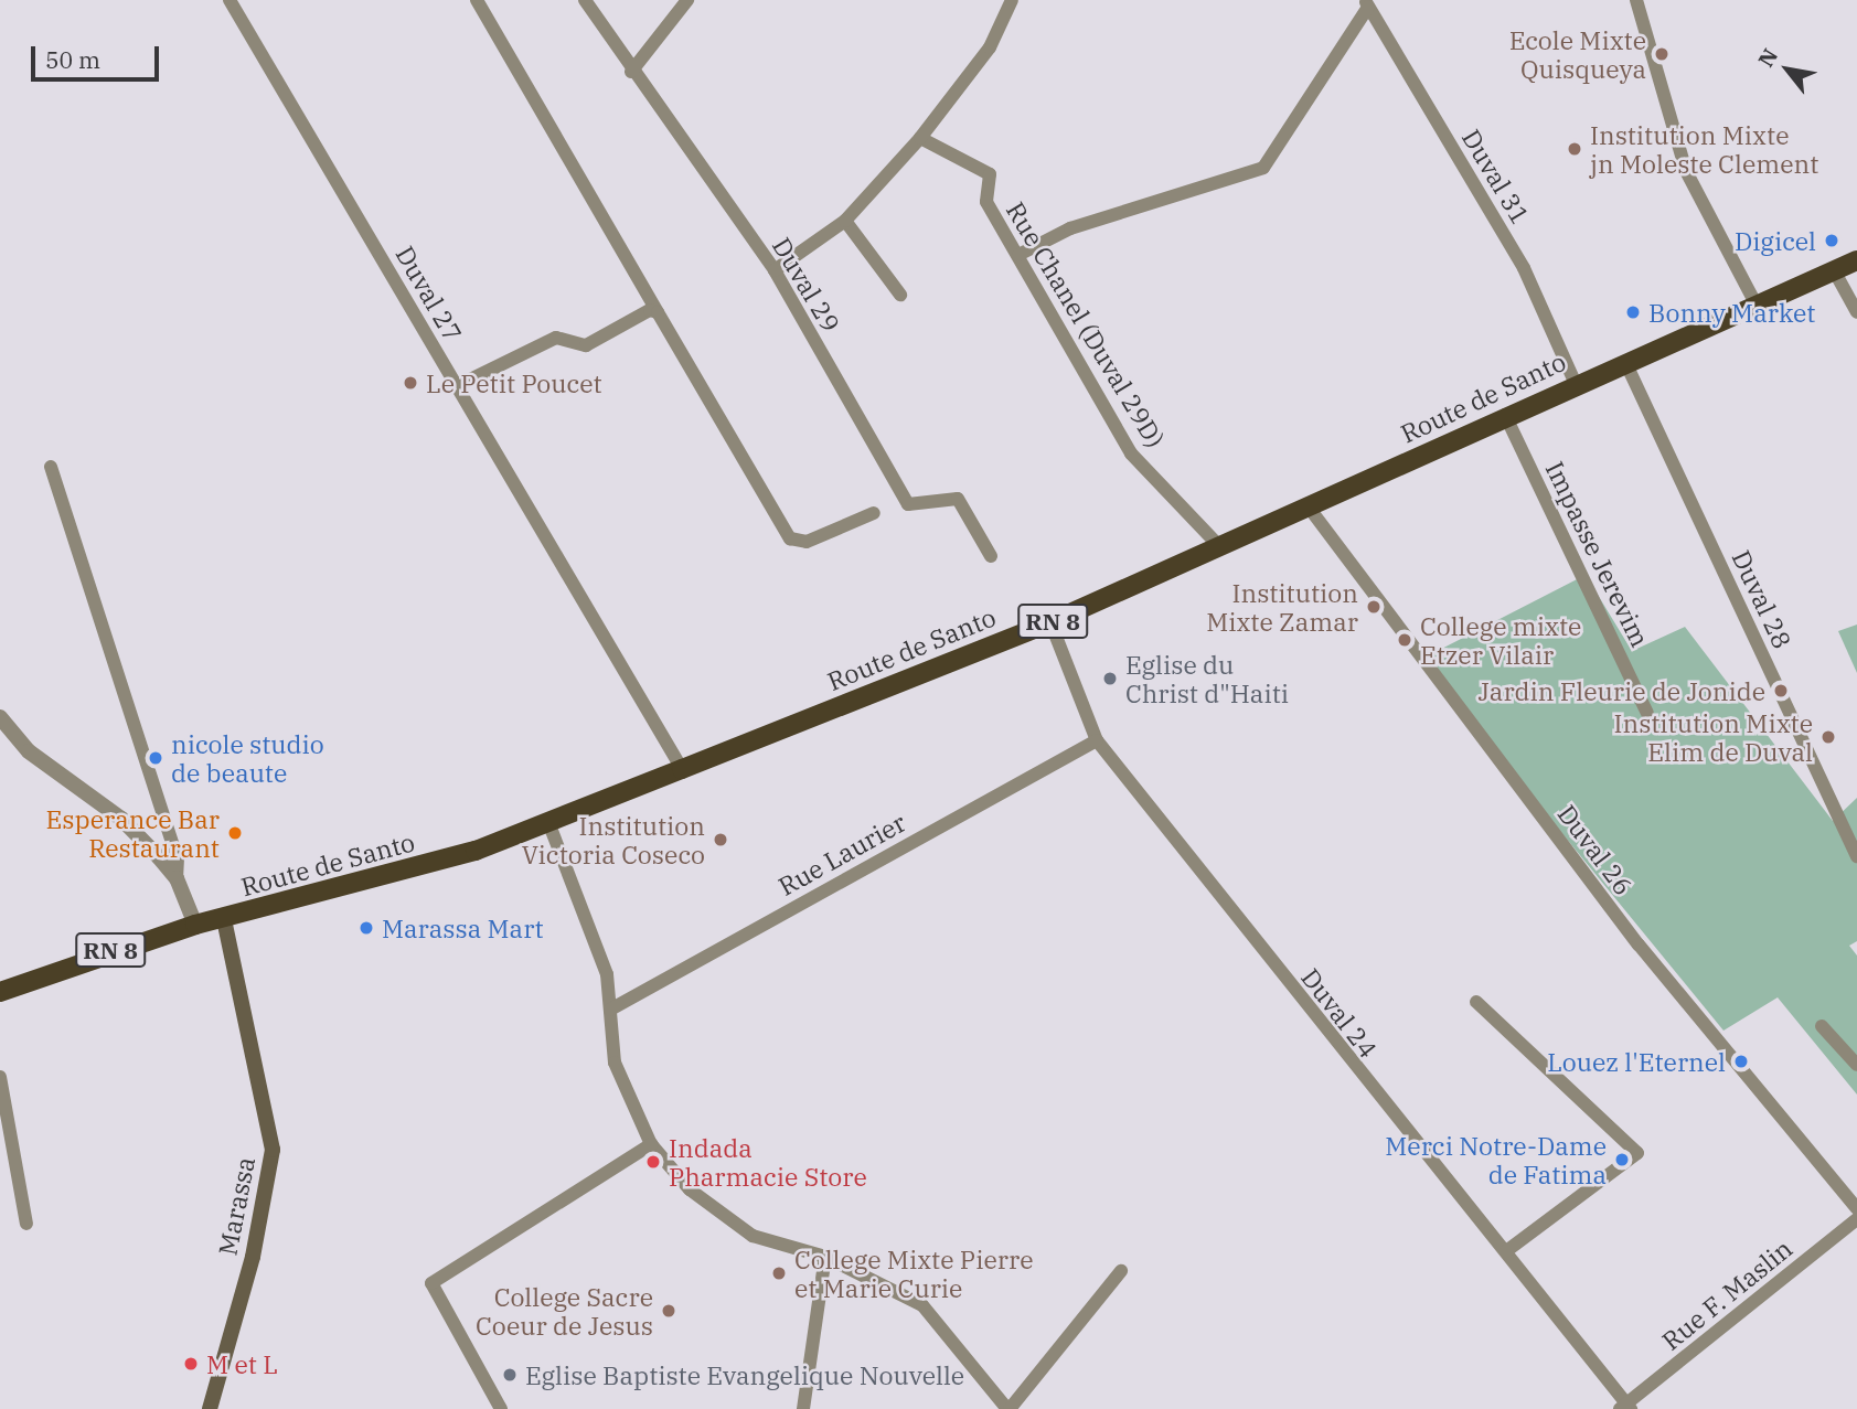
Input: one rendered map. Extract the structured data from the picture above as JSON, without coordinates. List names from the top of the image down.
{
  "streets": {
    "main road": ["Route de Santo", "RN 8", "Marassa"],
    "street": [
      "Duval 31",
      "Duval 29",
      "Duval 27",
      "Rue Chanel (Duval 29D)",
      "Impasse Jerevim",
      "Duval 28",
      "Duval 26",
      "Rue Laurier",
      "Duval 24",
      "Rue F. Maslin"
    ]
  },
  "crossings": [
    ["Duval 31", "Route de Santo"],
    ["Duval 27", "Route de Santo"],
    ["Rue Chanel (Duval 29D)", "Route de Santo"],
    ["Route de Santo", "Impasse Jerevim"],
    ["Route de Santo", "Duval 28"],
    ["Route de Santo", "Duval 26"],
    ["Route de Santo", "Duval 24"],
    ["Route de Santo", "Marassa"],
    ["Rue Laurier", "Duval 24"],
    ["Duval 24", "Rue F. Maslin"]
  ],
  "places": [
    "Ecole Mixte Quisqueya",
    "Institution Mixte jn Moleste Clement",
    "Digicel",
    "Bonny Market",
    "Le Petit Poucet",
    "Institution Mixte Zamar",
    "College mixte Etzer Vilair",
    "Eglise du Christ d\"Haiti",
    "Jardin Fleurie de Jonide",
    "Institution Mixte Elim de Duval",
    "nicole studio de beaute",
    "Esperance Bar Restaurant",
    "Institution Victoria Coseco",
    "Marassa Mart",
    "Louez l'Eternel",
    "Merci Notre-Dame de Fatima",
    "Indada Pharmacie Store",
    "College Mixte Pierre et Marie Curie",
    "College Sacre Coeur de Jesus",
    "M et L",
    "Eglise Baptiste Evangelique Nouvelle"
  ],
  "scale_bar": "50 m",
  "north": "top left"
}
